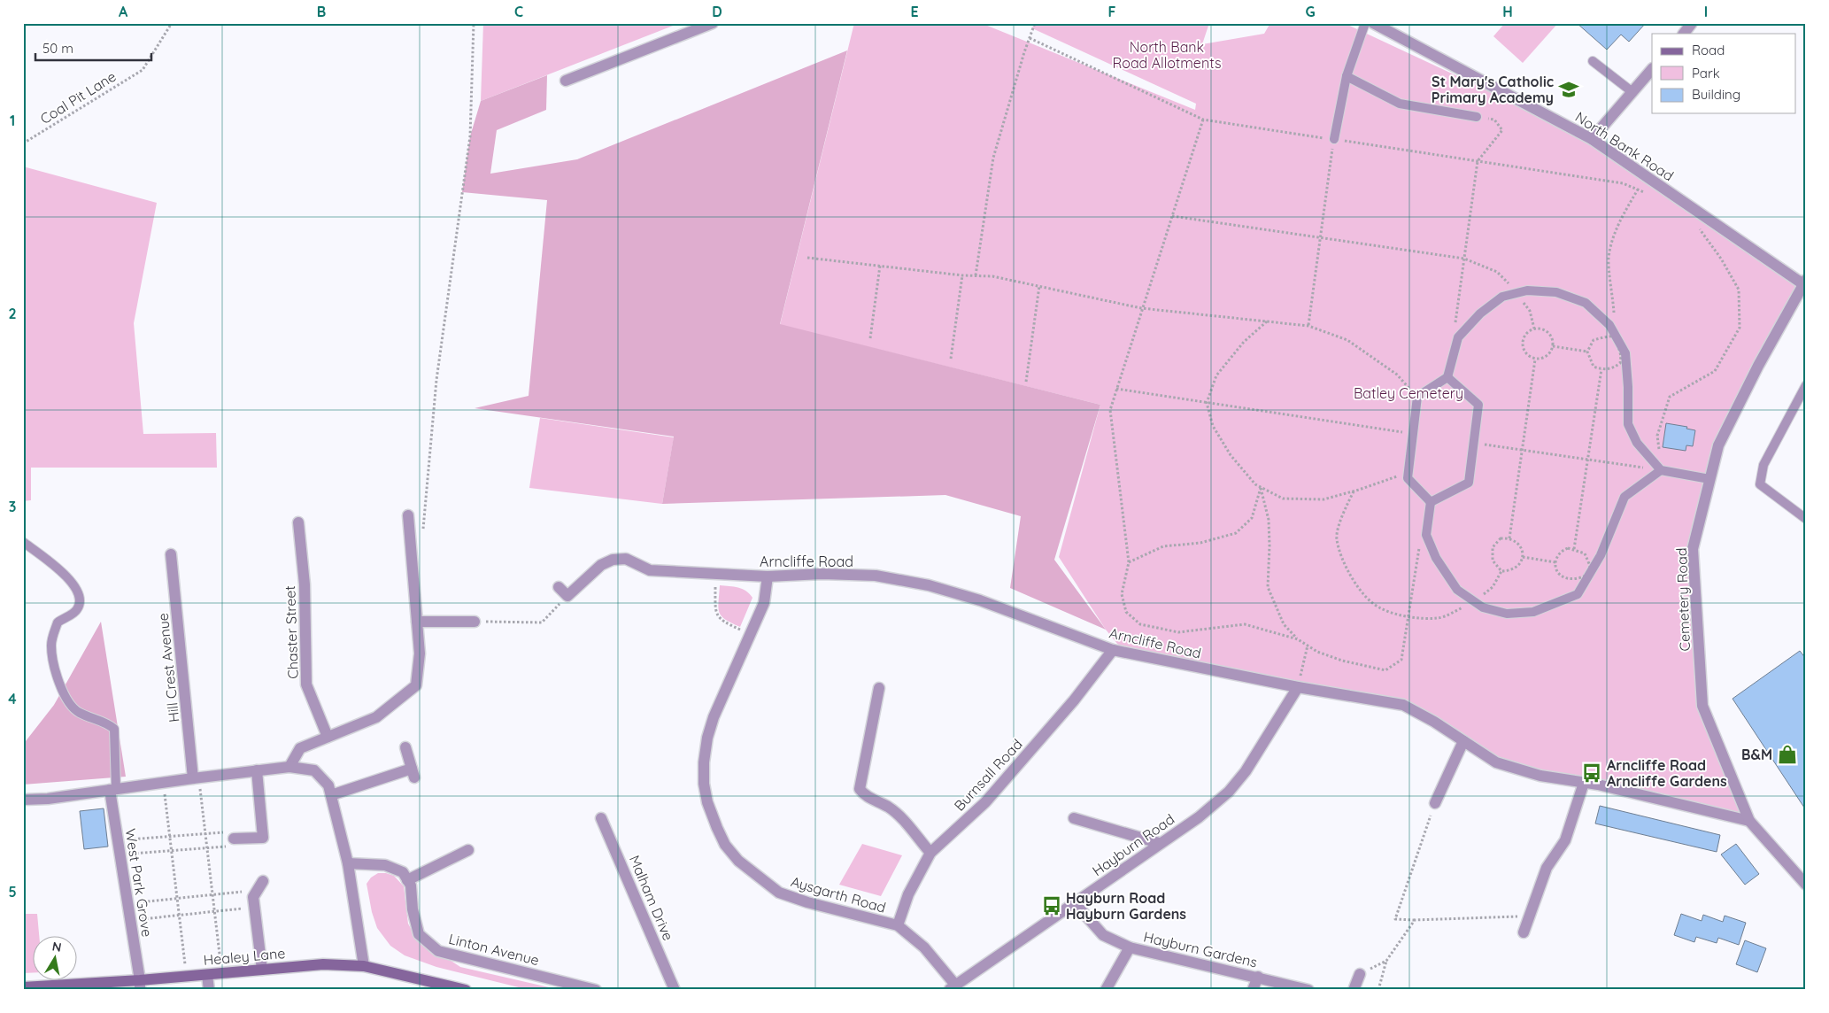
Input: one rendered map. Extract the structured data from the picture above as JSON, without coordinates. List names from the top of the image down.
{
  "streets": {
    "main road": ["Healey Lane"],
    "street": [
      "North Bank Road",
      "Arncliffe Road",
      "Cemetery Road",
      "Chaster Street",
      "Hill Crest Avenue",
      "Burnsall Road",
      "Hayburn Road",
      "West Park Grove",
      "Aysgarth Road",
      "Malham Drive",
      "Linton Avenue",
      "Hayburn Gardens"
    ],
    "path": ["Coal Pit Lane"]
  },
  "crossings": [
    ["North Bank Road", "Cemetery Road"],
    ["Arncliffe Road", "Cemetery Road"],
    ["Arncliffe Road", "Burnsall Road"],
    ["Arncliffe Road", "Hayburn Road"],
    ["Arncliffe Road", "Aysgarth Road"],
    ["Burnsall Road", "Aysgarth Road"],
    ["Hayburn Road", "Aysgarth Road"],
    ["Hayburn Road", "Hayburn Gardens"],
    ["West Park Grove", "Healey Lane"]
  ],
  "parks": ["North Bank Road Allotments", "Batley Cemetery"],
  "places": {
    "school or university": ["St Mary's Catholic Primary Academy"],
    "shop": ["B&M"],
    "bus stop": ["Arncliffe Road Arncliffe Gardens", "Hayburn Road Hayburn Gardens"]
  },
  "legend": ["Road", "Park", "Building"],
  "scale_bar": "50 m",
  "north": "top",
  "grid": {
    "columns": [
      "A",
      "B",
      "C",
      "D",
      "E",
      "F",
      "G",
      "H",
      "I"
    ],
    "rows": [
      "1",
      "2",
      "3",
      "4",
      "5"
    ]
  }
}
